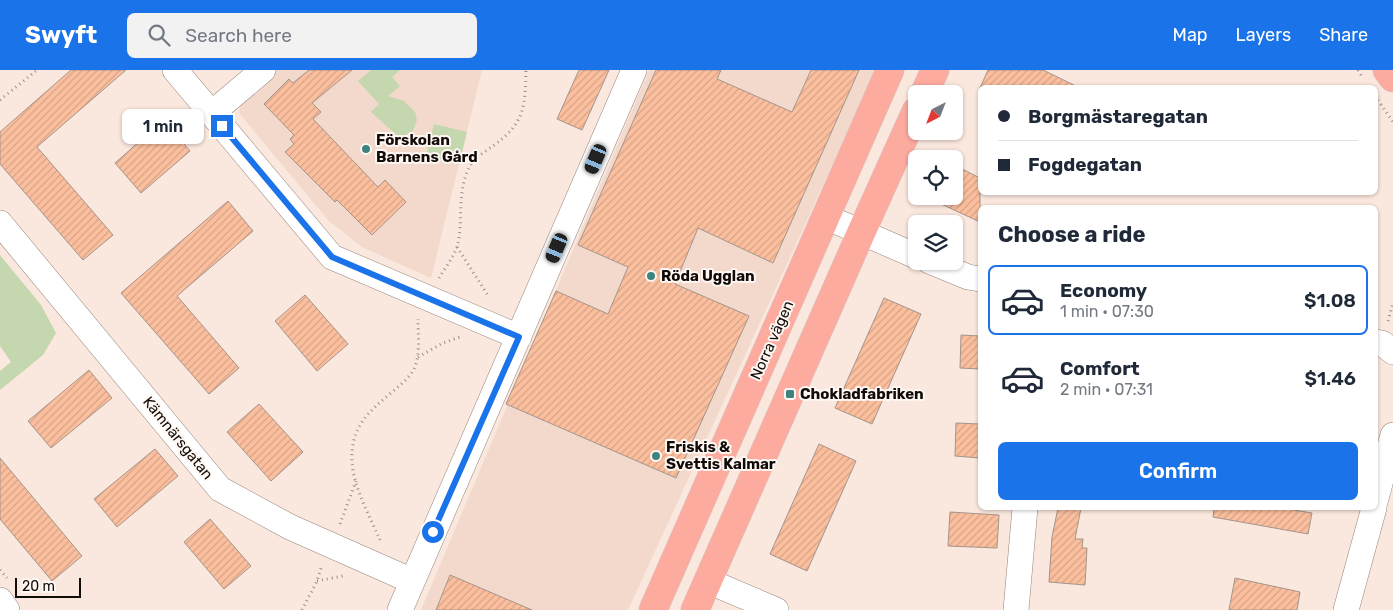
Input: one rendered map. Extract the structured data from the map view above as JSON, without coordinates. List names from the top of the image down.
{
  "streets": {
    "main road": ["Norra vägen"],
    "street": ["Kämnärsgatan"]
  },
  "places": {
    "other": ["Förskolan Barnens Gård", "Röda Ugglan", "Friskis & Svettis Kalmar"],
    "transit": ["Chokladfabriken"]
  },
  "scale_bar": "20 m",
  "north": "bottom left",
  "page": {
    "header": "Swyft",
    "search": "Search here",
    "nav": ["Map", "Layers", "Share"],
    "banner": ["Borgmästaregatan", "Fogdegatan"],
    "bubble": "1 min",
    "heading": "Choose a ride",
    "list": [
      {
        "name": "Economy",
        "note": "1 min · 07:30",
        "value": "$1.08"
      },
      {
        "name": "Comfort",
        "note": "2 min · 07:31",
        "value": "$1.46"
      }
    ],
    "buttons": "Confirm",
    "scale": "20 m"
  }
}
